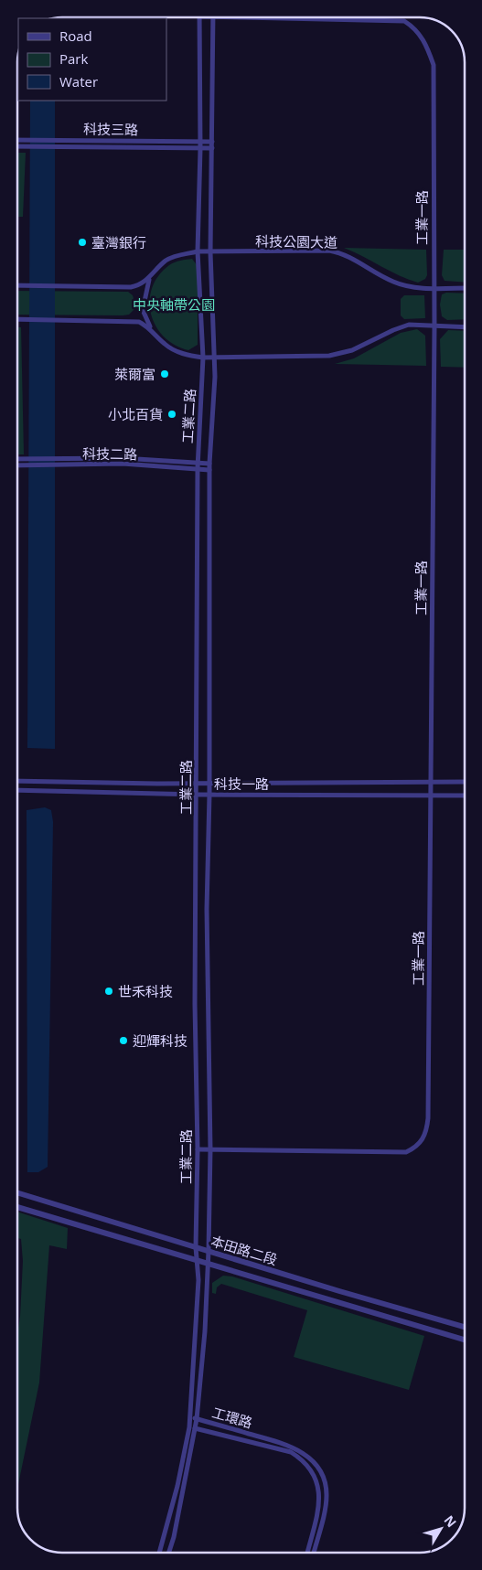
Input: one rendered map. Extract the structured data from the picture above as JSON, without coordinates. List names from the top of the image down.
{
  "streets": {
    "street": [
      "科技三路",
      "工業一路",
      "科技公園大道",
      "工業二路",
      "科技二路",
      "科技一路",
      "本田路二段",
      "工環路"
    ]
  },
  "crossings": [
    ["科技三路", "工業二路"],
    ["工業一路", "科技公園大道"],
    ["工業一路", "工業二路"],
    ["工業一路", "科技一路"],
    ["科技公園大道", "工業二路"],
    ["工業二路", "科技二路"],
    ["工業二路", "科技一路"],
    ["工業二路", "本田路二段"],
    ["工業二路", "工環路"]
  ],
  "parks": ["中央軸帶公園"],
  "places": [
    "臺灣銀行",
    "萊爾富",
    "小北百貨",
    "世禾科技",
    "迎輝科技"
  ],
  "legend": ["Road", "Park", "Water"],
  "north": "top right"
}
